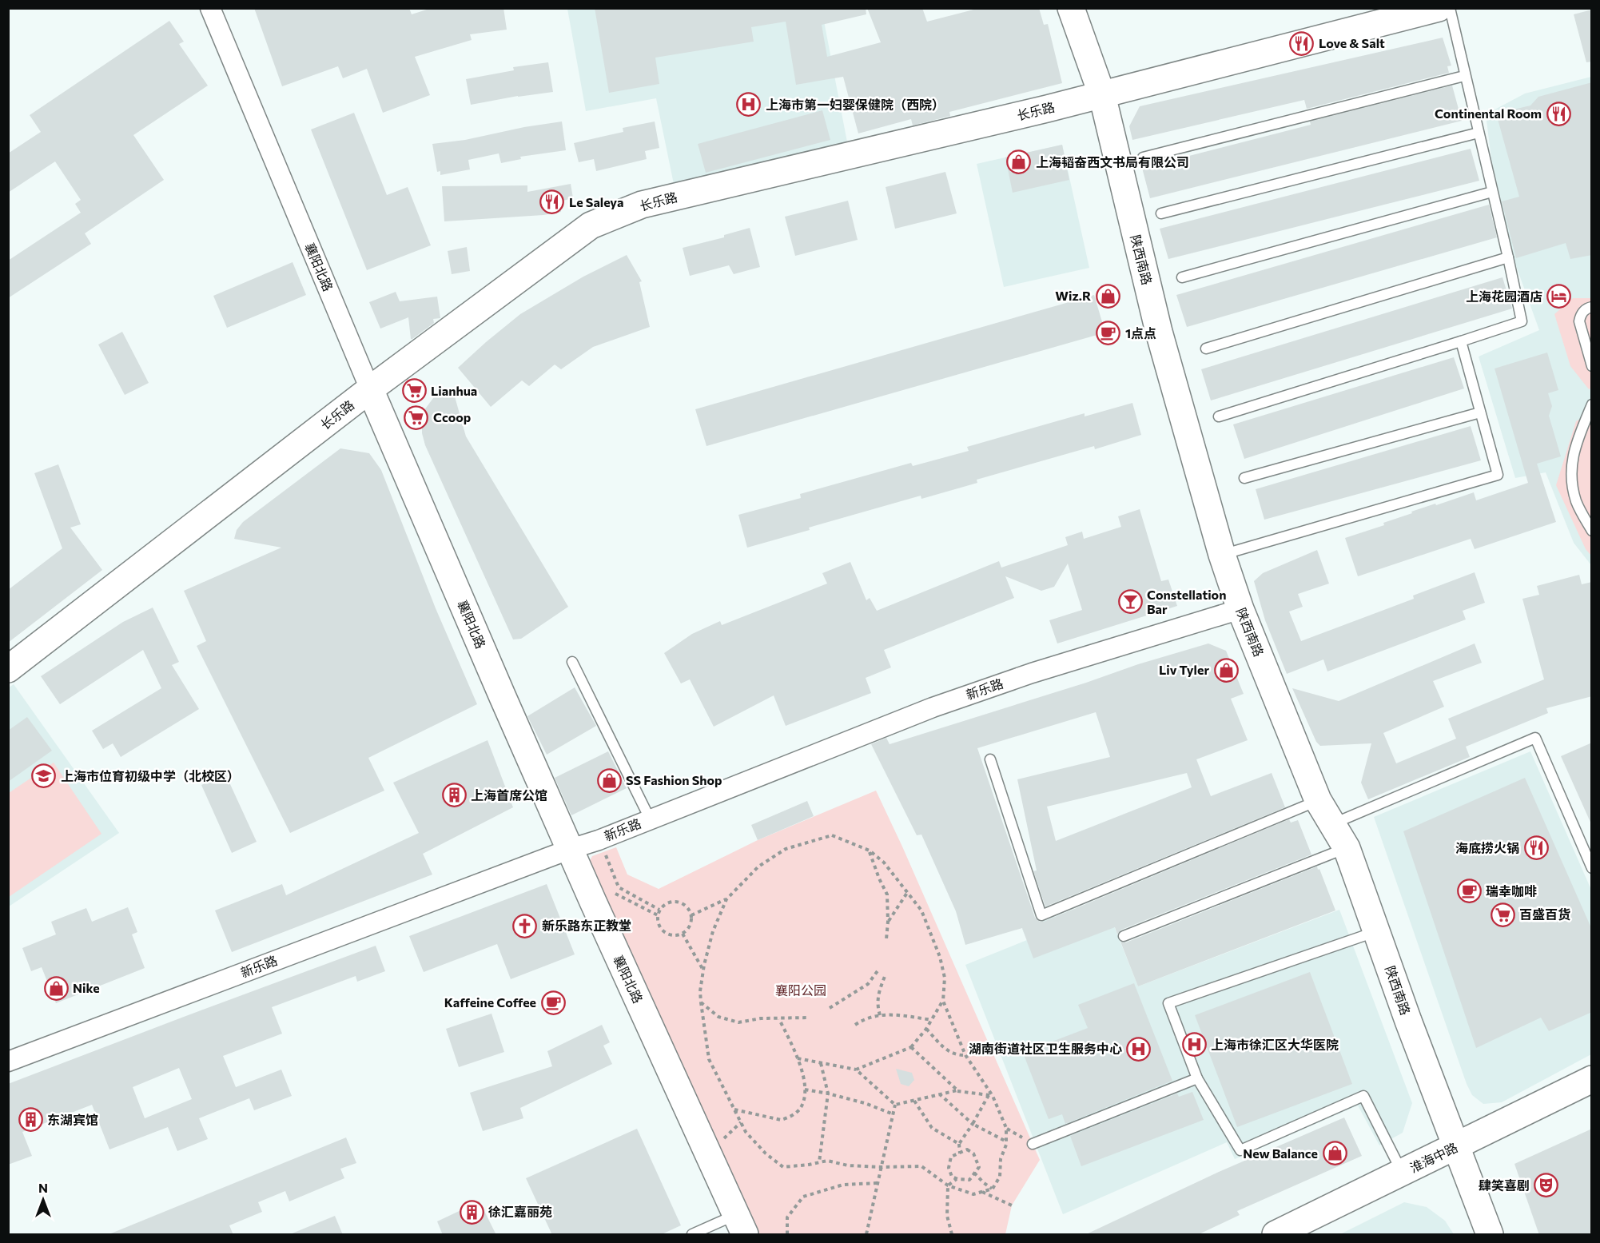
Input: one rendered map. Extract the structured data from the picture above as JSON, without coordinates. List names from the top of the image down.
{
  "streets": {
    "street": [
      "长乐路",
      "陕西南路",
      "襄阳北路",
      "新乐路",
      "淮海中路"
    ]
  },
  "crossings": [
    ["长乐路", "陕西南路"],
    ["长乐路", "襄阳北路"],
    ["陕西南路", "新乐路"],
    ["陕西南路", "淮海中路"],
    ["襄阳北路", "新乐路"]
  ],
  "parks": ["襄阳公园"],
  "places": {
    "restaurant": [
      "Love & Salt",
      "Continental Room",
      "Le Saleya",
      "海底捞火锅"
    ],
    "hospital": ["上海市第一妇婴保健院（西院）", "上海市徐汇区大华医院", "湖南街道社区卫生服务中心"],
    "shop": [
      "上海韬奋西文书局有限公司",
      "Wiz.R",
      "Liv Tyler",
      "SS Fashion Shop",
      "Nike",
      "New Balance"
    ],
    "hotel": ["上海花园酒店"],
    "cafe": ["1点点", "瑞幸咖啡", "Kaffeine Coffee"],
    "supermarket": ["Lianhua", "Ccoop", "百盛百货"],
    "bar": ["Constellation Bar"],
    "school or university": ["上海市位育初级中学（北校区）"],
    "building": ["上海首席公馆", "东湖宾馆", "徐汇嘉丽苑"],
    "church": ["新乐路东正教堂"],
    "theatre": ["肆笑喜剧"]
  },
  "north": "top"
}
